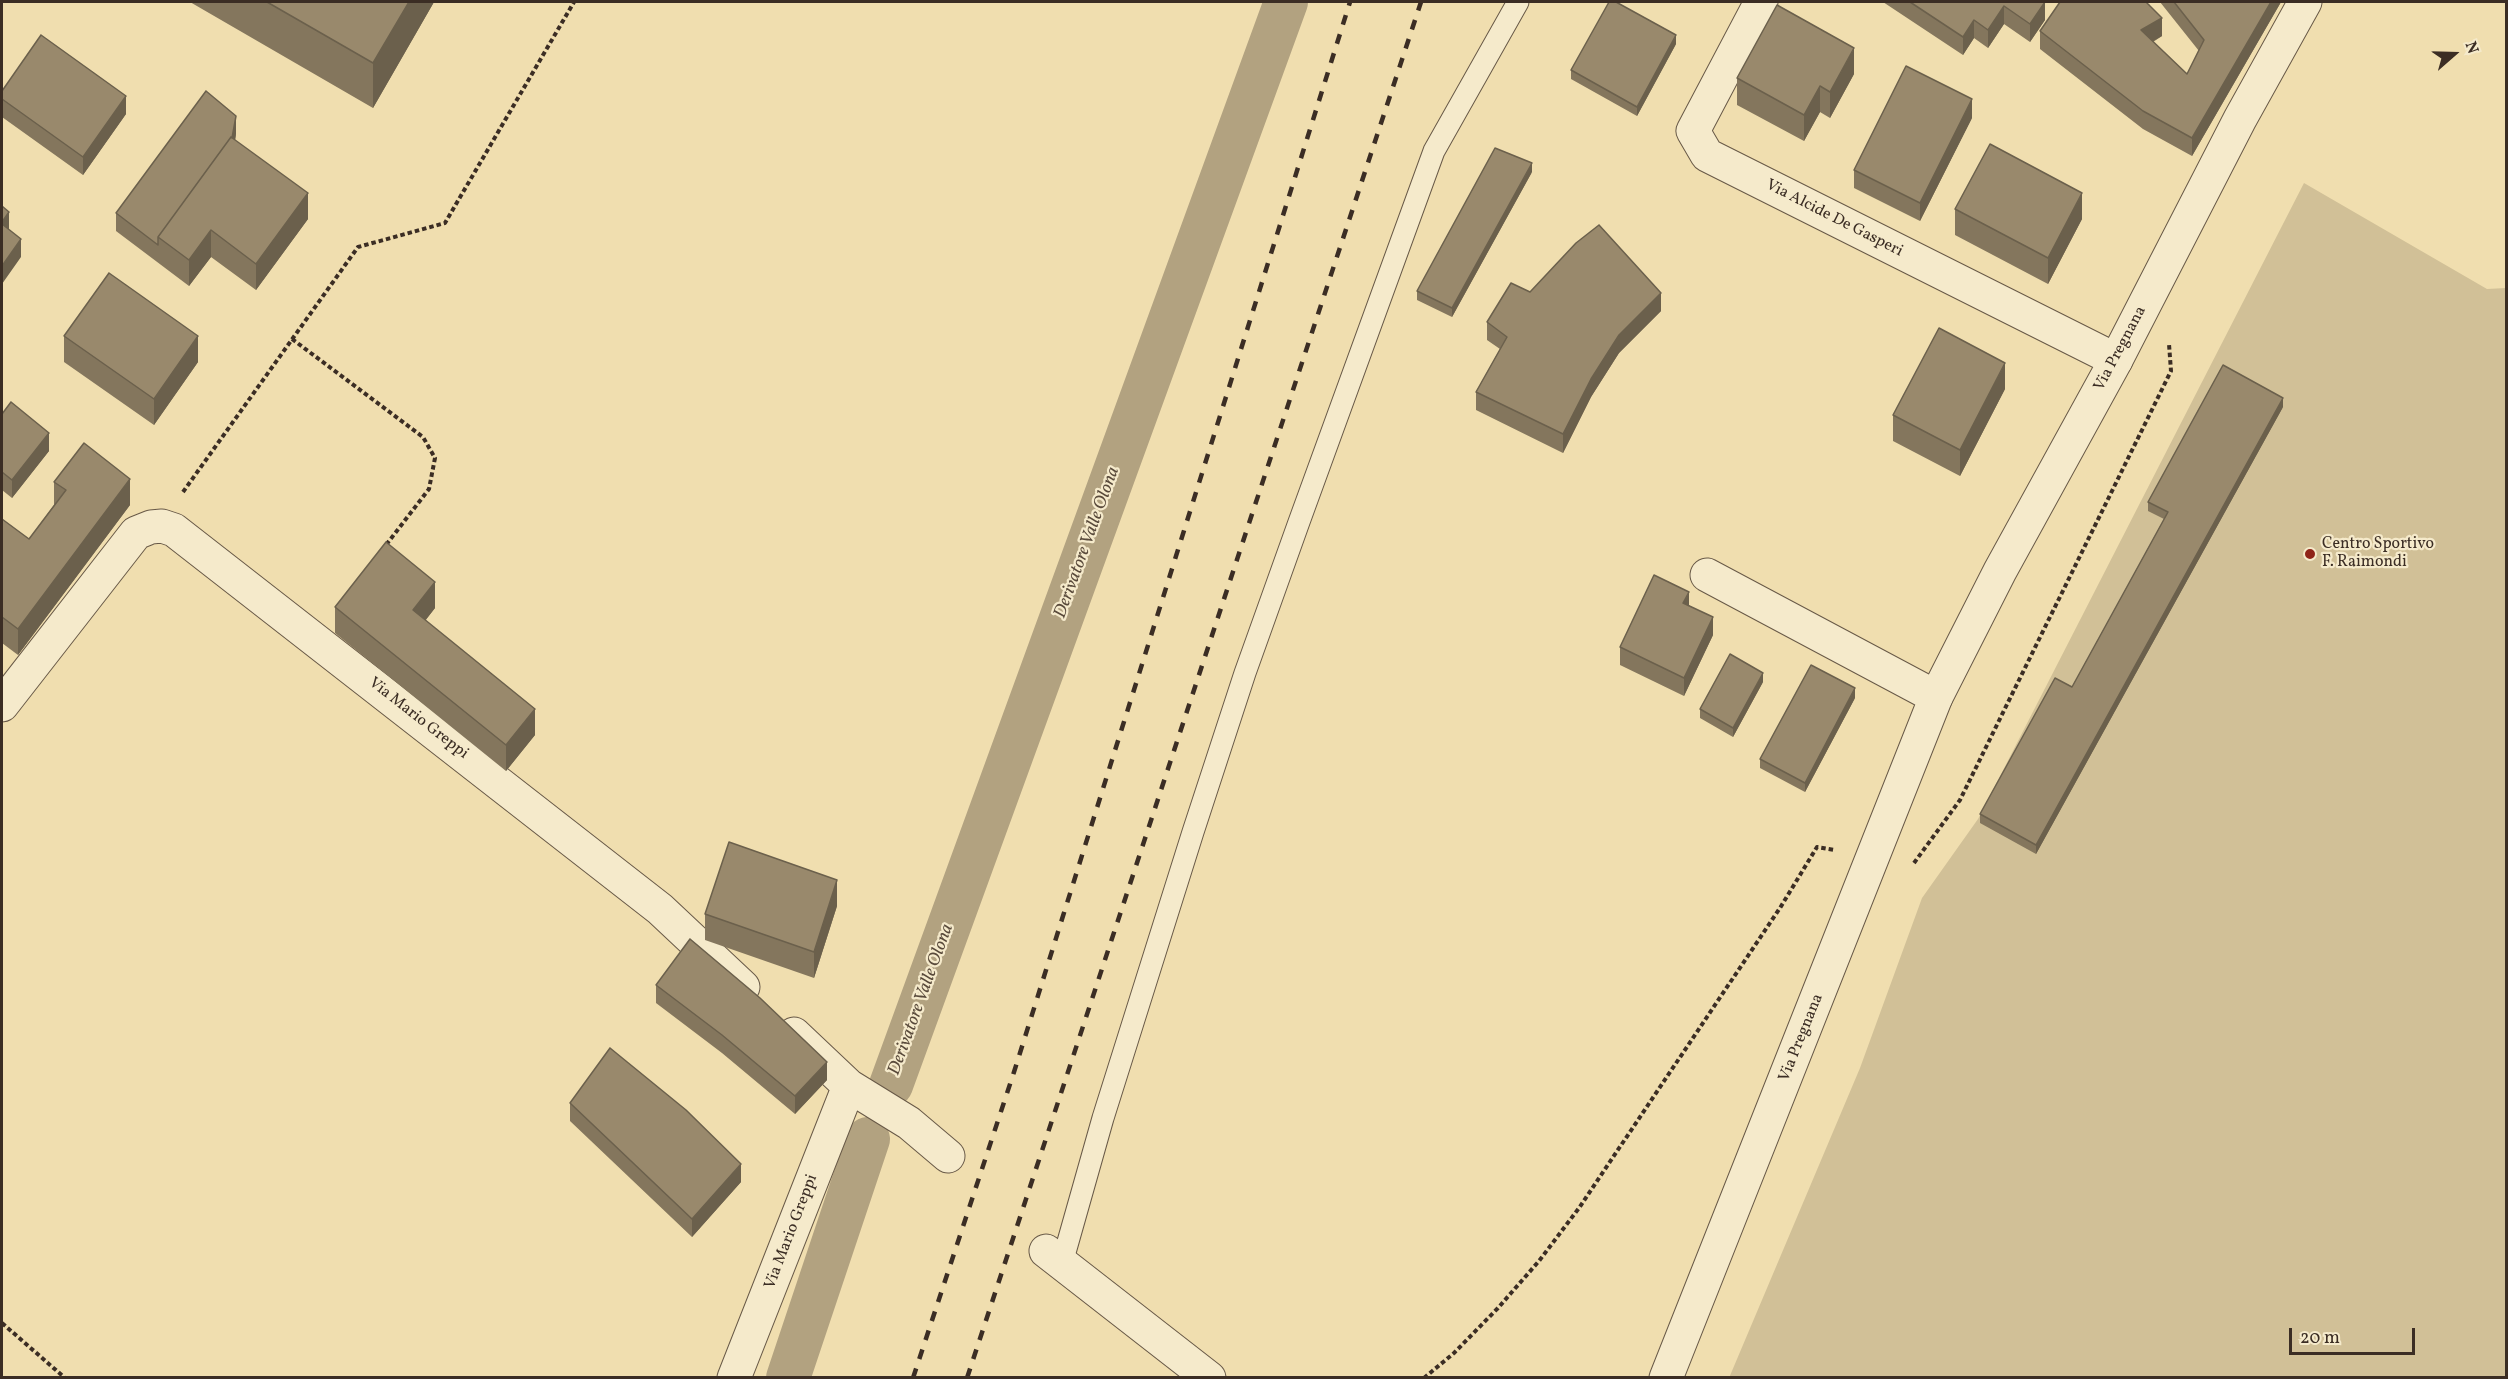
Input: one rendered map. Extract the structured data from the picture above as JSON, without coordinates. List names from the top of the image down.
{
  "streets": {
    "street": ["Via Alcide De Gasperi", "Via Pregnana", "Via Mario Greppi"]
  },
  "crossings": [
    ["Via Alcide De Gasperi", "Via Pregnana"]
  ],
  "water": ["Derivatore Valle Olona"],
  "places": ["Centro Sportivo F. Raimondi"],
  "scale_bar": "20 m",
  "north": "right"
}
